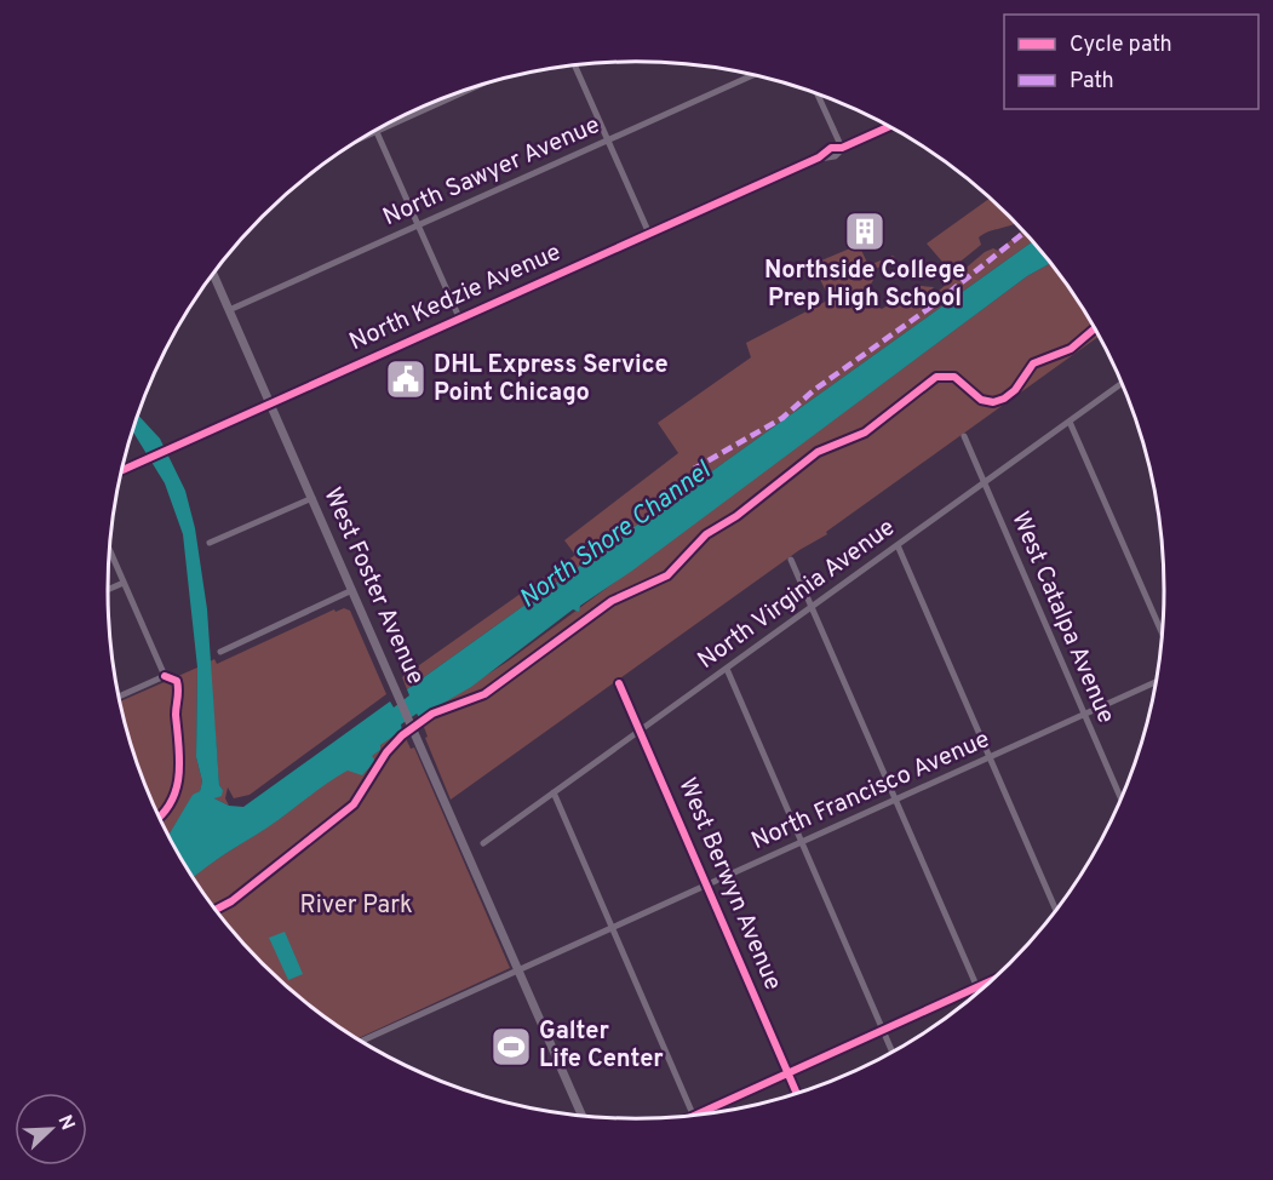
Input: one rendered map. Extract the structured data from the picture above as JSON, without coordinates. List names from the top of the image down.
{
  "streets": {
    "main road": ["North Kedzie Avenue", "West Foster Avenue"],
    "street": [
      "North Sawyer Avenue",
      "North Virginia Avenue",
      "West Catalpa Avenue",
      "North Francisco Avenue",
      "West Berwyn Avenue"
    ]
  },
  "crossings": [
    ["North Sawyer Avenue", "West Foster Avenue"],
    ["North Kedzie Avenue", "West Foster Avenue"],
    ["West Foster Avenue", "North Francisco Avenue"],
    ["North Virginia Avenue", "West Catalpa Avenue"],
    ["North Virginia Avenue", "West Berwyn Avenue"],
    ["West Catalpa Avenue", "North Francisco Avenue"],
    ["North Francisco Avenue", "West Berwyn Avenue"]
  ],
  "water": ["North Shore Channel"],
  "parks": ["River Park"],
  "places": {
    "building": ["Northside College Prep High School"],
    "public building": ["DHL Express Service Point Chicago"],
    "sports": ["Galter Life Center"]
  },
  "legend": ["Cycle path", "Path"],
  "north": "top right"
}
